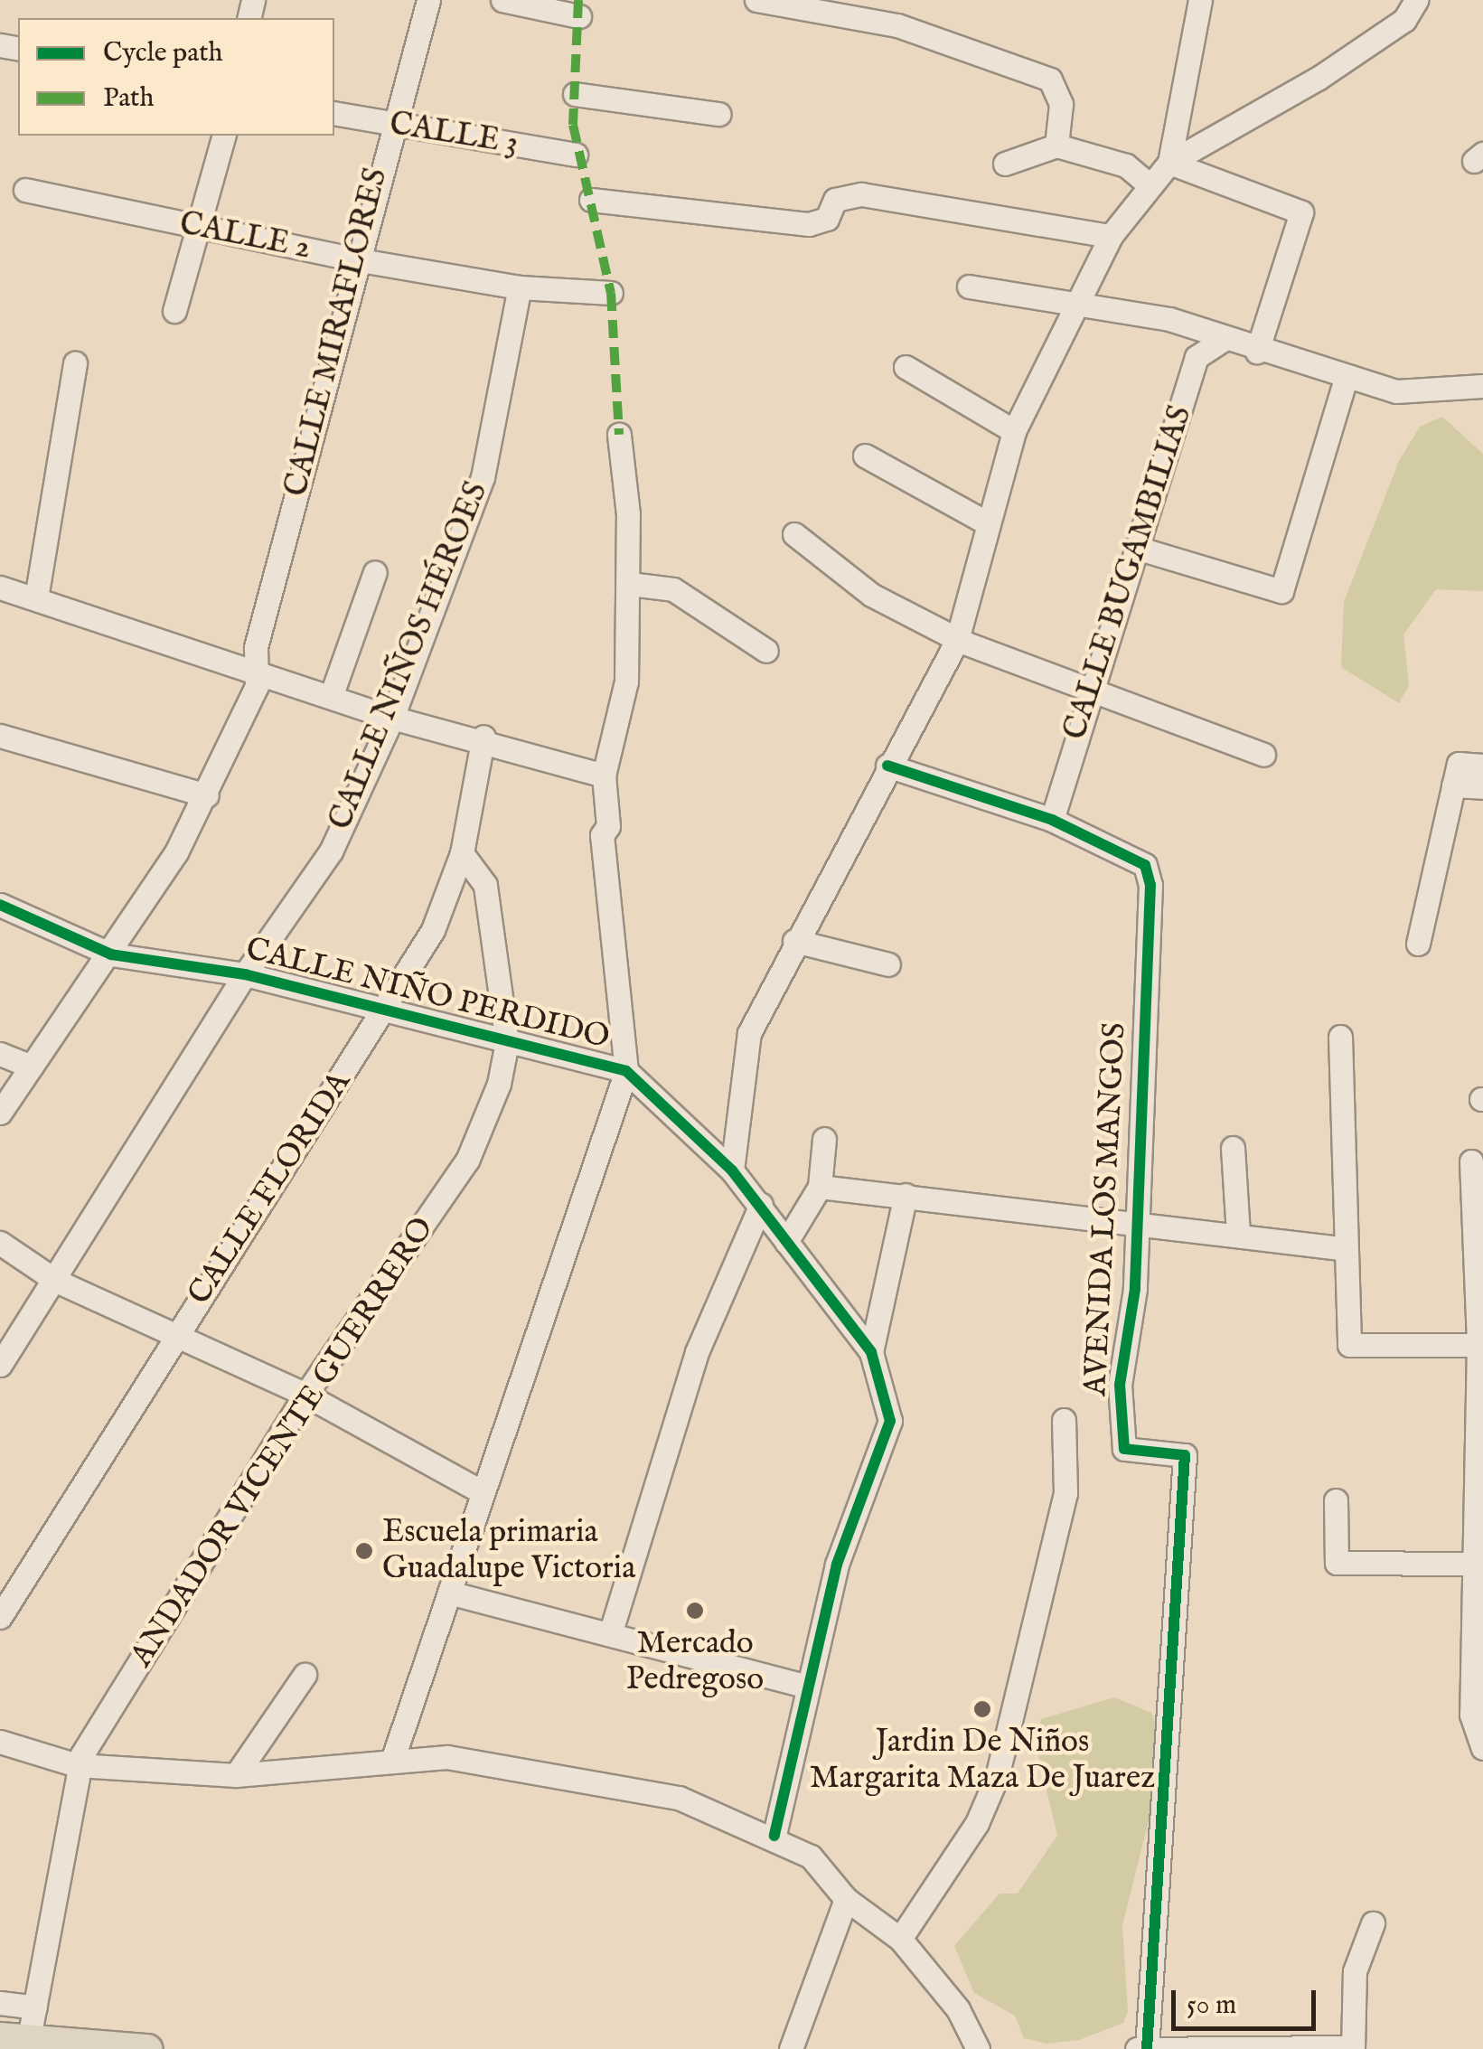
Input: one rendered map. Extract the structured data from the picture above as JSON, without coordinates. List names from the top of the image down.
{
  "streets": {
    "street": [
      "CALLE 3",
      "CALLE 2",
      "CALLE MIRAFLORES",
      "CALLE BUGAMBILIAS",
      "CALLE NIÑOS HÉROES",
      "CALLE NIÑO PERDIDO",
      "CALLE FLORIDA",
      "AVENIDA LOS MANGOS",
      "ANDADOR VICENTE GUERRERO"
    ]
  },
  "crossings": [
    ["CALLE 3", "CALLE MIRAFLORES"],
    ["CALLE 2", "CALLE MIRAFLORES"],
    ["CALLE 2", "CALLE NIÑOS HÉROES"],
    ["CALLE MIRAFLORES", "CALLE NIÑO PERDIDO"],
    ["CALLE BUGAMBILIAS", "AVENIDA LOS MANGOS"],
    ["CALLE NIÑOS HÉROES", "CALLE NIÑO PERDIDO"],
    ["CALLE NIÑO PERDIDO", "CALLE FLORIDA"],
    ["CALLE NIÑO PERDIDO", "ANDADOR VICENTE GUERRERO"],
    ["CALLE FLORIDA", "ANDADOR VICENTE GUERRERO"]
  ],
  "places": ["Escuela primaria Guadalupe Victoria", "Mercado Pedregoso", "Jardin De Niños Margarita Maza De Juarez"],
  "legend": ["Cycle path", "Path"],
  "scale_bar": "50 m"
}
